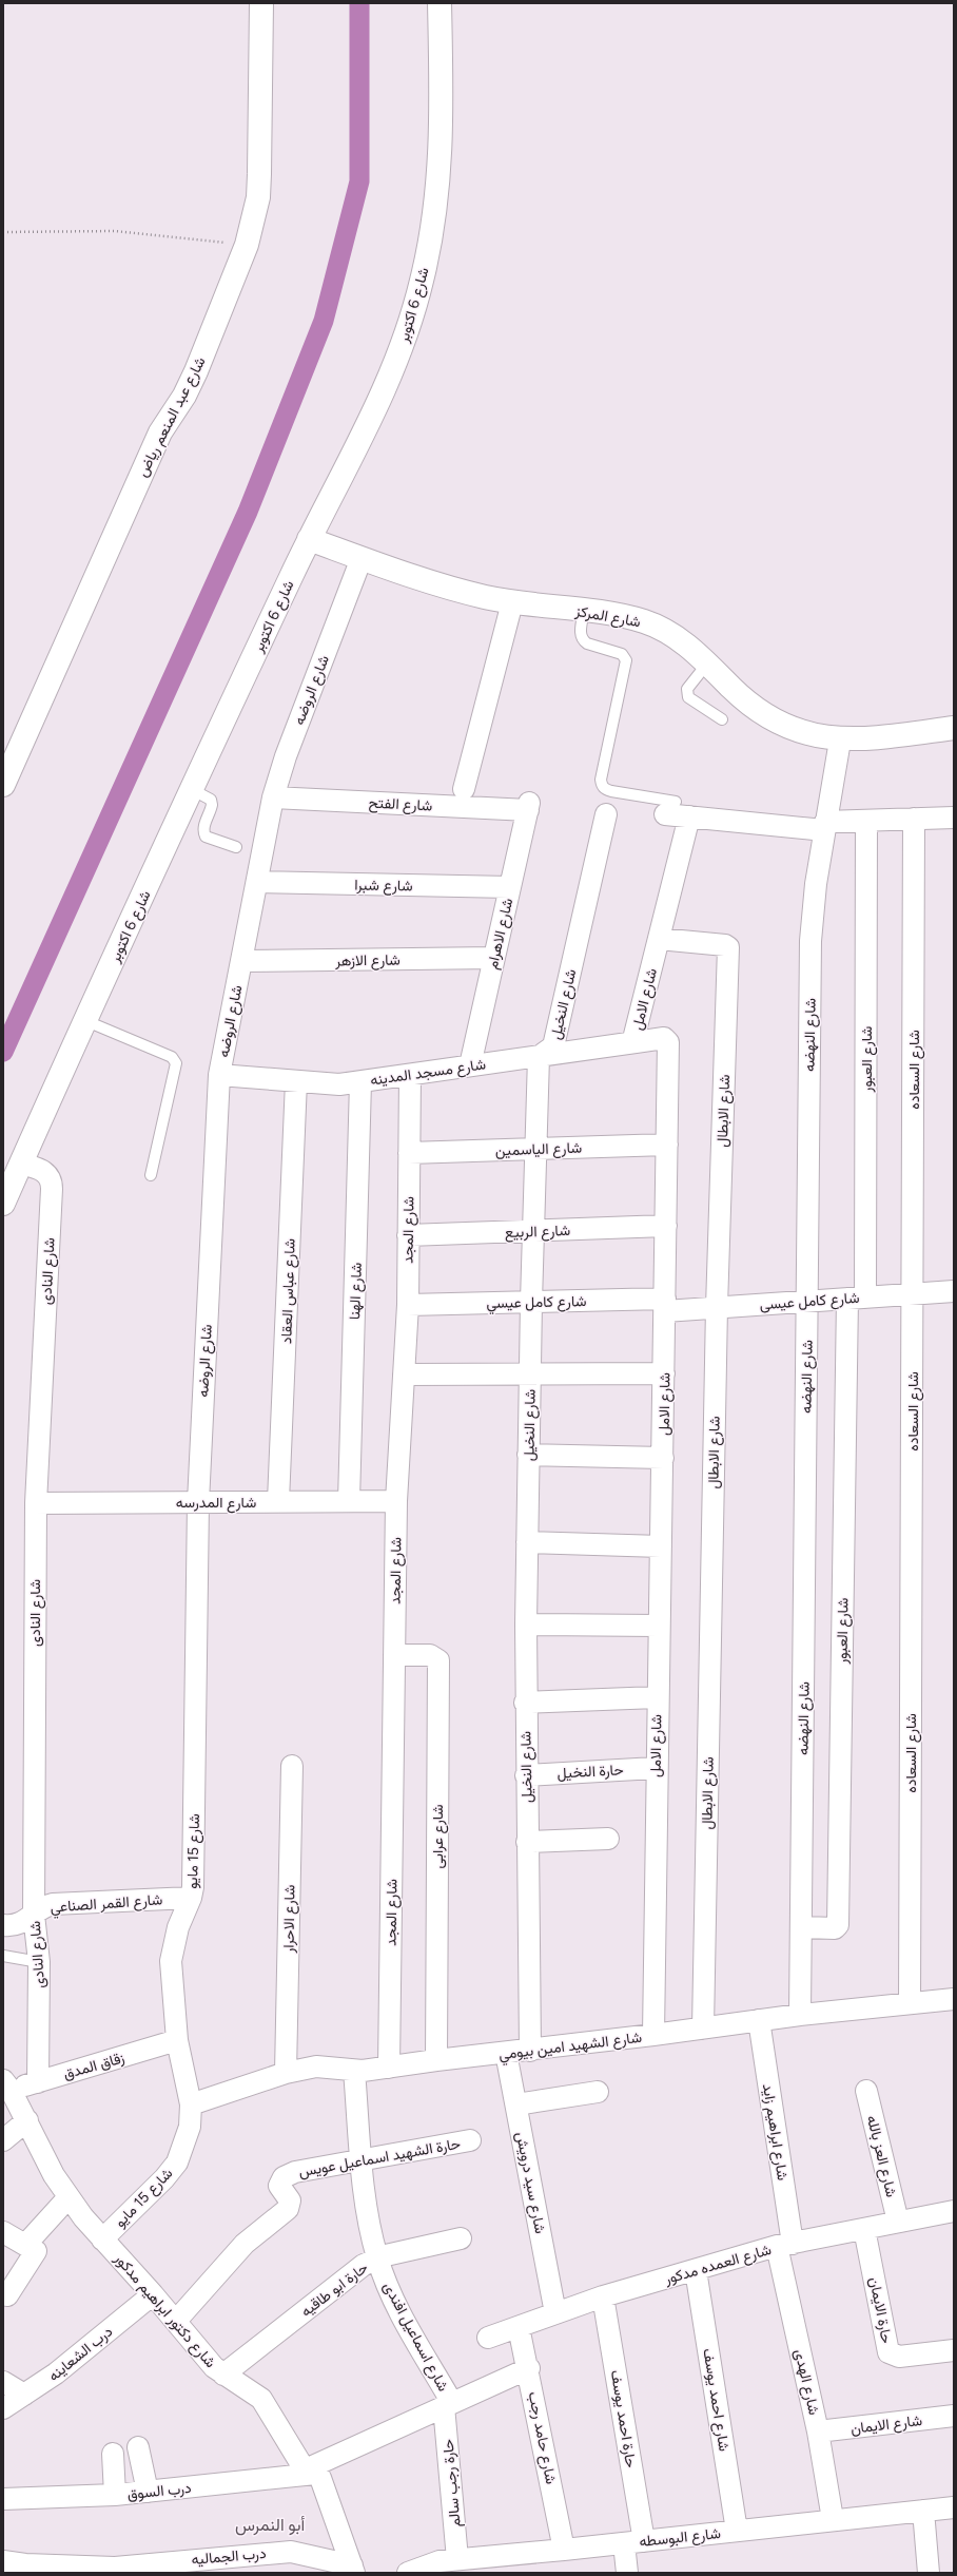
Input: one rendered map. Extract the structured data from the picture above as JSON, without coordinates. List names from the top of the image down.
{
  "streets": {
    "main road": ["شارع 6 اكتوبر", "شارع عبد المنعم رياض", "شارع المركز"],
    "street": [
      "شارع الروضه",
      "شارع الفتح",
      "شارع شبرا",
      "شارع الاهرام",
      "شارع الازهر",
      "شارع الامل",
      "شارع النخيل",
      "شارع النهضه",
      "شارع العبور",
      "شارع السعاده",
      "شارع مسجد المدينه",
      "شارع الابطال",
      "شارع الياسمين",
      "شارع المجد",
      "شارع الربيع",
      "شارع النادى",
      "شارع عباس العقاد",
      "شارع الهنا",
      "شارع كامل عيسى",
      "شارع كامل عيسي",
      "شارع المدرسه",
      "حارة النخيل",
      "شارع عرابى",
      "شارع 15 مايو",
      "شارع القمر الصناعي",
      "شارع الاحرار",
      "شارع الشهيد امين بيومي",
      "زقاق المدق",
      "شارع ابراهيم زايد",
      "شارع العز بالله",
      "حارة الشهيد اسماعيل عويس",
      "شارع سيد درويش",
      "شارع العمده مدكور",
      "حارة ابو طاقيه",
      "شارع دكتور ابراهيم مدكور",
      "حارة الايمان",
      "شارع اسماعيل افندى",
      "درب الشعاينه",
      "شارع الهدى",
      "شارع احمد يوسف",
      "حارة احمد يوسف",
      "شارع الايمان",
      "شارع حامد رجب",
      "حارة رجب سالم",
      "درب السوق",
      "شارع البوسطه",
      "درب الجماليه"
    ]
  },
  "crossings": [
    ["شارع 6 اكتوبر", "شارع المركز"],
    ["شارع 6 اكتوبر", "شارع النادى"],
    ["شارع المركز", "شارع الروضه"],
    ["شارع المركز", "شارع النهضه"],
    ["شارع الروضه", "شارع الفتح"],
    ["شارع الروضه", "شارع شبرا"],
    ["شارع الروضه", "شارع الازهر"],
    ["شارع الروضه", "شارع مسجد المدينه"],
    ["شارع الروضه", "شارع المدرسه"],
    ["شارع الروضه", "شارع 15 مايو"],
    ["شارع الفتح", "شارع الاهرام"],
    ["شارع شبرا", "شارع الاهرام"],
    ["شارع الاهرام", "شارع الازهر"],
    ["شارع الاهرام", "شارع مسجد المدينه"],
    ["شارع الامل", "شارع مسجد المدينه"],
    ["شارع الامل", "شارع الابطال"],
    ["شارع الامل", "شارع الياسمين"],
    ["شارع الامل", "شارع الربيع"],
    ["شارع الامل", "شارع كامل عيسى"],
    ["شارع الامل", "شارع كامل عيسي"],
    ["شارع الامل", "حارة النخيل"],
    ["شارع الامل", "شارع الشهيد امين بيومي"],
    ["شارع النخيل", "شارع مسجد المدينه"],
    ["شارع النخيل", "شارع الياسمين"],
    ["شارع النخيل", "شارع الربيع"],
    ["شارع النخيل", "شارع كامل عيسي"],
    ["شارع النخيل", "حارة النخيل"],
    ["شارع النخيل", "شارع الشهيد امين بيومي"],
    ["شارع النهضه", "شارع العبور"],
    ["شارع النهضه", "شارع كامل عيسى"],
    ["شارع النهضه", "شارع الشهيد امين بيومي"],
    ["شارع العبور", "شارع كامل عيسى"],
    ["شارع السعاده", "شارع كامل عيسى"],
    ["شارع السعاده", "شارع الشهيد امين بيومي"],
    ["شارع مسجد المدينه", "شارع المجد"],
    ["شارع مسجد المدينه", "شارع عباس العقاد"],
    ["شارع مسجد المدينه", "شارع الهنا"],
    ["شارع الابطال", "شارع كامل عيسى"],
    ["شارع الابطال", "شارع الشهيد امين بيومي"],
    ["شارع الياسمين", "شارع المجد"],
    ["شارع المجد", "شارع الربيع"],
    ["شارع المجد", "شارع كامل عيسي"],
    ["شارع المجد", "شارع المدرسه"],
    ["شارع المجد", "شارع عرابى"],
    ["شارع المجد", "شارع الشهيد امين بيومي"],
    ["شارع النادى", "شارع المدرسه"],
    ["شارع النادى", "شارع القمر الصناعي"],
    ["شارع النادى", "زقاق المدق"],
    ["شارع عباس العقاد", "شارع المدرسه"],
    ["شارع الهنا", "شارع المدرسه"],
    ["شارع كامل عيسى", "شارع كامل عيسي"],
    ["شارع المدرسه", "شارع 15 مايو"],
    ["شارع عرابى", "شارع الشهيد امين بيومي"],
    ["شارع 15 مايو", "شارع القمر الصناعي"],
    ["شارع 15 مايو", "شارع الشهيد امين بيومي"],
    ["شارع 15 مايو", "زقاق المدق"],
    ["شارع 15 مايو", "شارع دكتور ابراهيم مدكور"],
    ["شارع الاحرار", "شارع الشهيد امين بيومي"],
    ["شارع الشهيد امين بيومي", "شارع ابراهيم زايد"],
    ["شارع الشهيد امين بيومي", "شارع سيد درويش"],
    ["شارع الشهيد امين بيومي", "شارع اسماعيل افندى"],
    ["زقاق المدق", "شارع دكتور ابراهيم مدكور"],
    ["شارع ابراهيم زايد", "شارع العمده مدكور"],
    ["شارع ابراهيم زايد", "شارع الهدى"],
    ["شارع العز بالله", "شارع العمده مدكور"],
    ["حارة الشهيد اسماعيل عويس", "شارع دكتور ابراهيم مدكور"],
    ["حارة الشهيد اسماعيل عويس", "شارع اسماعيل افندى"],
    ["شارع سيد درويش", "شارع العمده مدكور"],
    ["شارع العمده مدكور", "حارة الايمان"],
    ["شارع العمده مدكور", "شارع الهدى"],
    ["شارع العمده مدكور", "شارع احمد يوسف"],
    ["شارع العمده مدكور", "حارة احمد يوسف"],
    ["شارع العمده مدكور", "شارع حامد رجب"],
    ["حارة ابو طاقيه", "شارع دكتور ابراهيم مدكور"],
    ["حارة ابو طاقيه", "شارع اسماعيل افندى"],
    ["شارع دكتور ابراهيم مدكور", "درب الشعاينه"],
    ["شارع دكتور ابراهيم مدكور", "درب السوق"],
    ["شارع دكتور ابراهيم مدكور", "درب الجماليه"],
    ["شارع اسماعيل افندى", "حارة رجب سالم"],
    ["شارع اسماعيل افندى", "درب السوق"],
    ["شارع الهدى", "شارع الايمان"],
    ["شارع الهدى", "شارع البوسطه"],
    ["شارع احمد يوسف", "شارع البوسطه"],
    ["حارة احمد يوسف", "شارع البوسطه"],
    ["شارع حامد رجب", "درب السوق"],
    ["شارع حامد رجب", "شارع البوسطه"],
    ["حارة رجب سالم", "درب السوق"],
    ["حارة رجب سالم", "شارع البوسطه"]
  ],
  "districts": ["أبو النمرس"]
}
